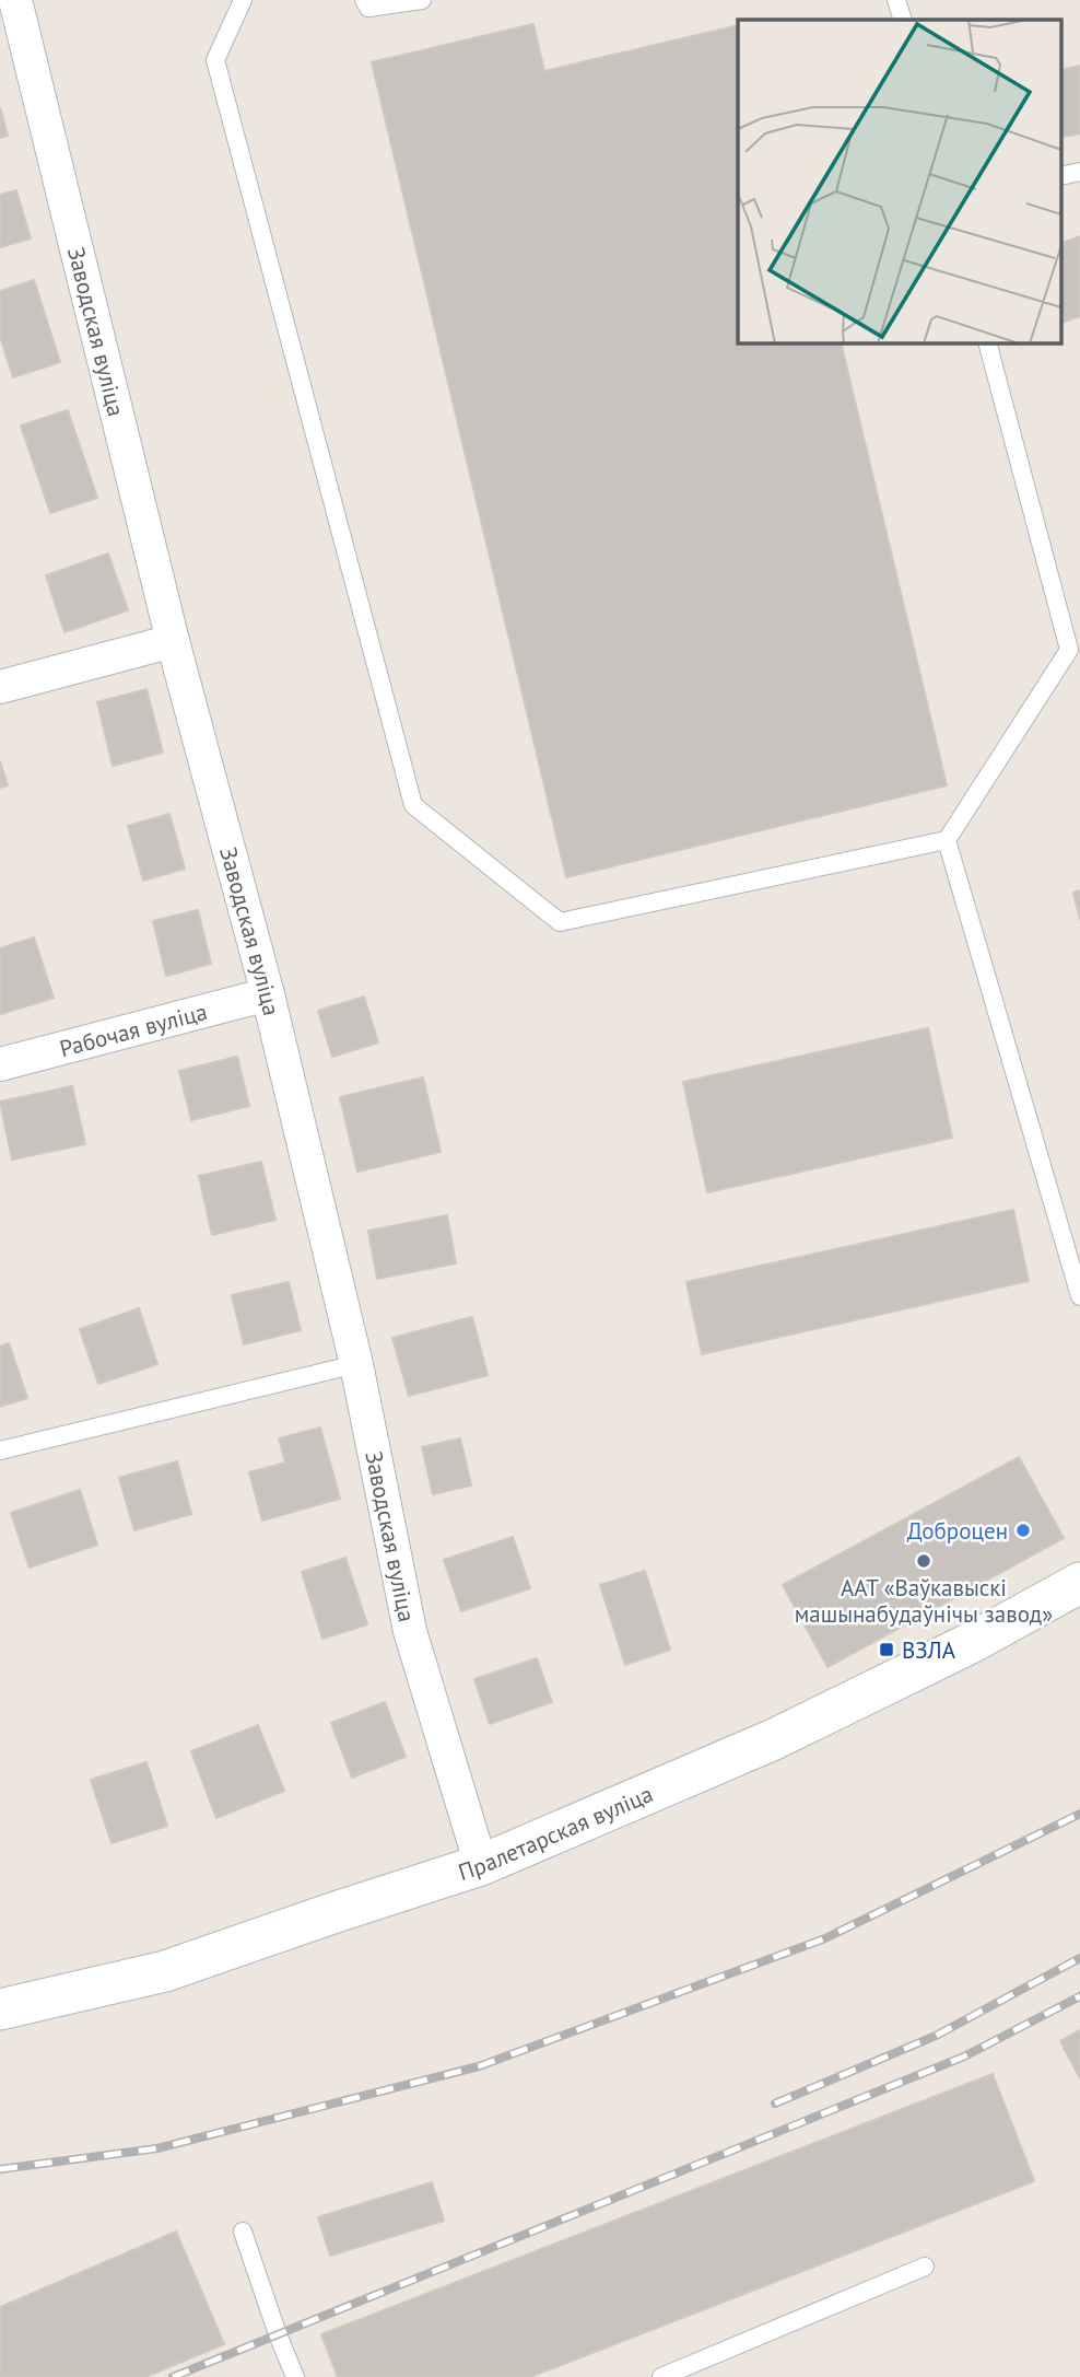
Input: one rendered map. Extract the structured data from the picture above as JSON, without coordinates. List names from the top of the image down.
{
  "streets": {
    "street": ["Заводская вуліца", "Рабочая вуліца", "Пралетарская вуліца"]
  },
  "crossings": [
    ["Заводская вуліца", "Рабочая вуліца"],
    ["Заводская вуліца", "Пралетарская вуліца"]
  ],
  "places": {
    "other": ["Доброцен", "ААТ «Ваўкавыскі машынабудаўнічы завод»"],
    "transit": ["ВЗЛА"]
  }
}
